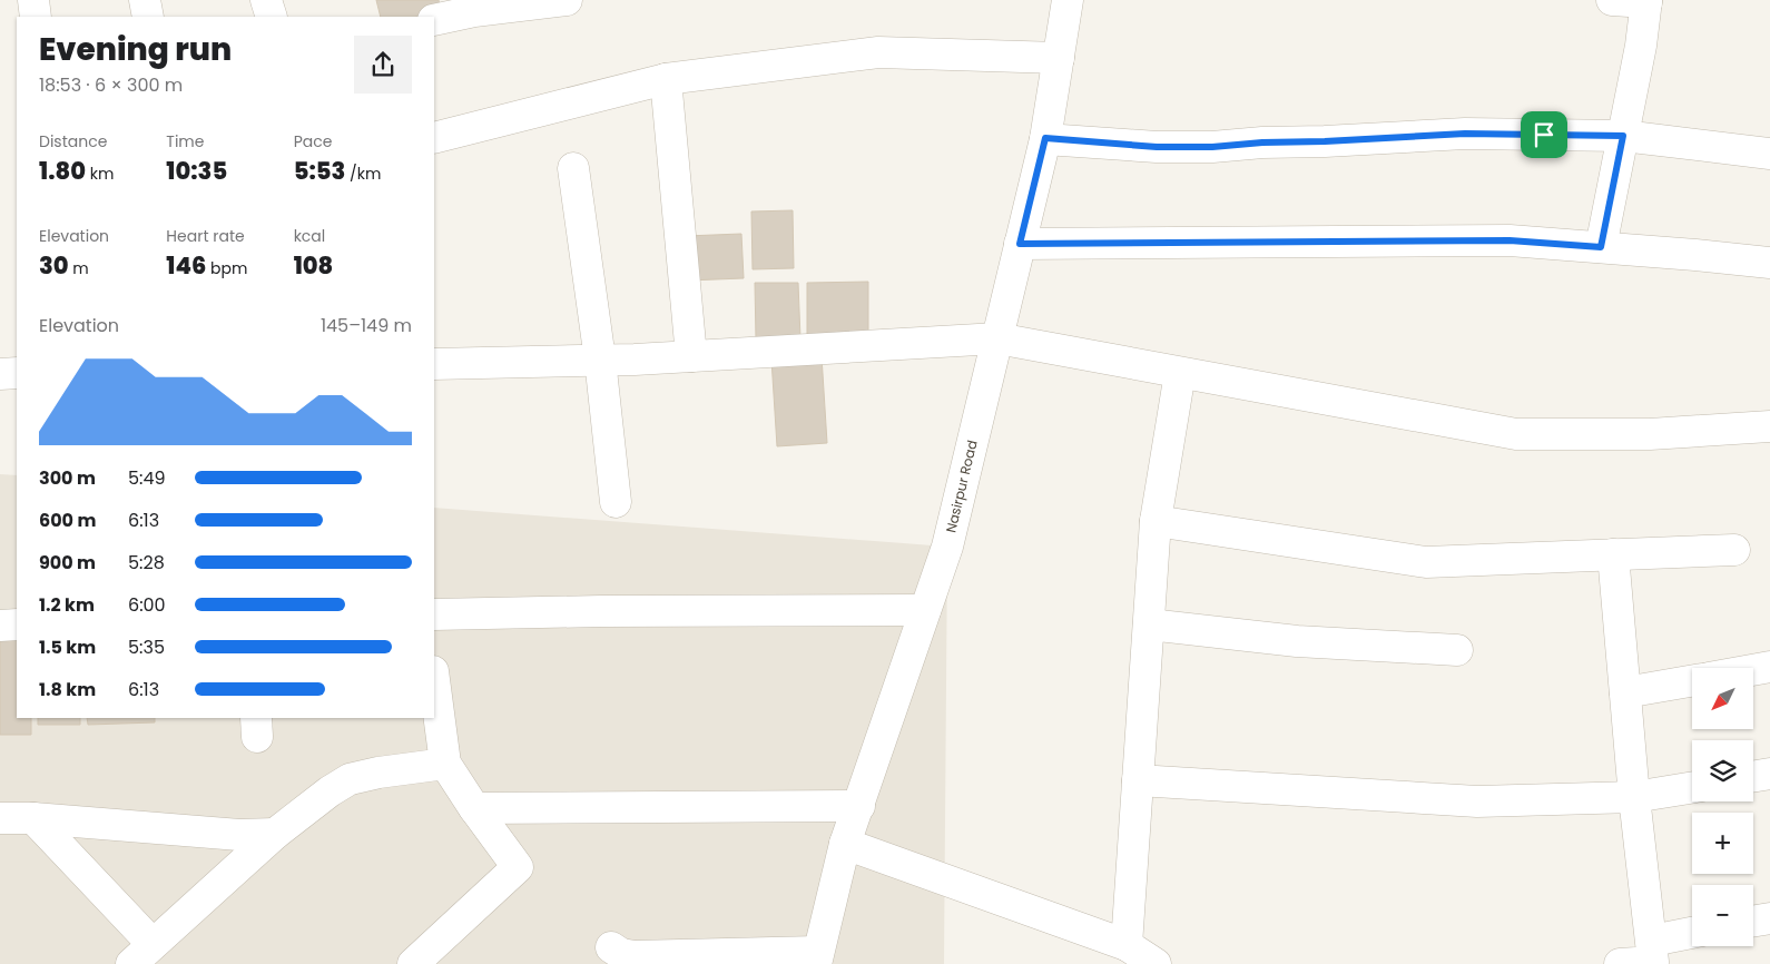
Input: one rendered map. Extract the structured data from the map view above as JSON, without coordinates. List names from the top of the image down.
{
  "streets": {
    "street": ["Nasirpur Road"]
  },
  "north": "bottom left",
  "page": {
    "heading": ["Evening run", "18:53 · 6 × 300 m"],
    "stats": [
      ["Distance", "1.80 km"],
      ["Time", "10:35"],
      ["Pace", "5:53 /km"],
      ["Elevation", "30 m"],
      ["Heart rate", "146 bpm"],
      ["kcal", "108"]
    ],
    "chart": ["Elevation", "145–149 m"],
    "list": [
      {
        "name": "300 m",
        "note": "5:49"
      },
      {
        "name": "600 m",
        "note": "6:13"
      },
      {
        "name": "900 m",
        "note": "5:28"
      },
      {
        "name": "1.2 km",
        "note": "6:00"
      },
      {
        "name": "1.5 km",
        "note": "5:35"
      },
      {
        "name": "1.8 km",
        "note": "6:13"
      }
    ],
    "map_buttons": ["+", "−"]
  }
}
